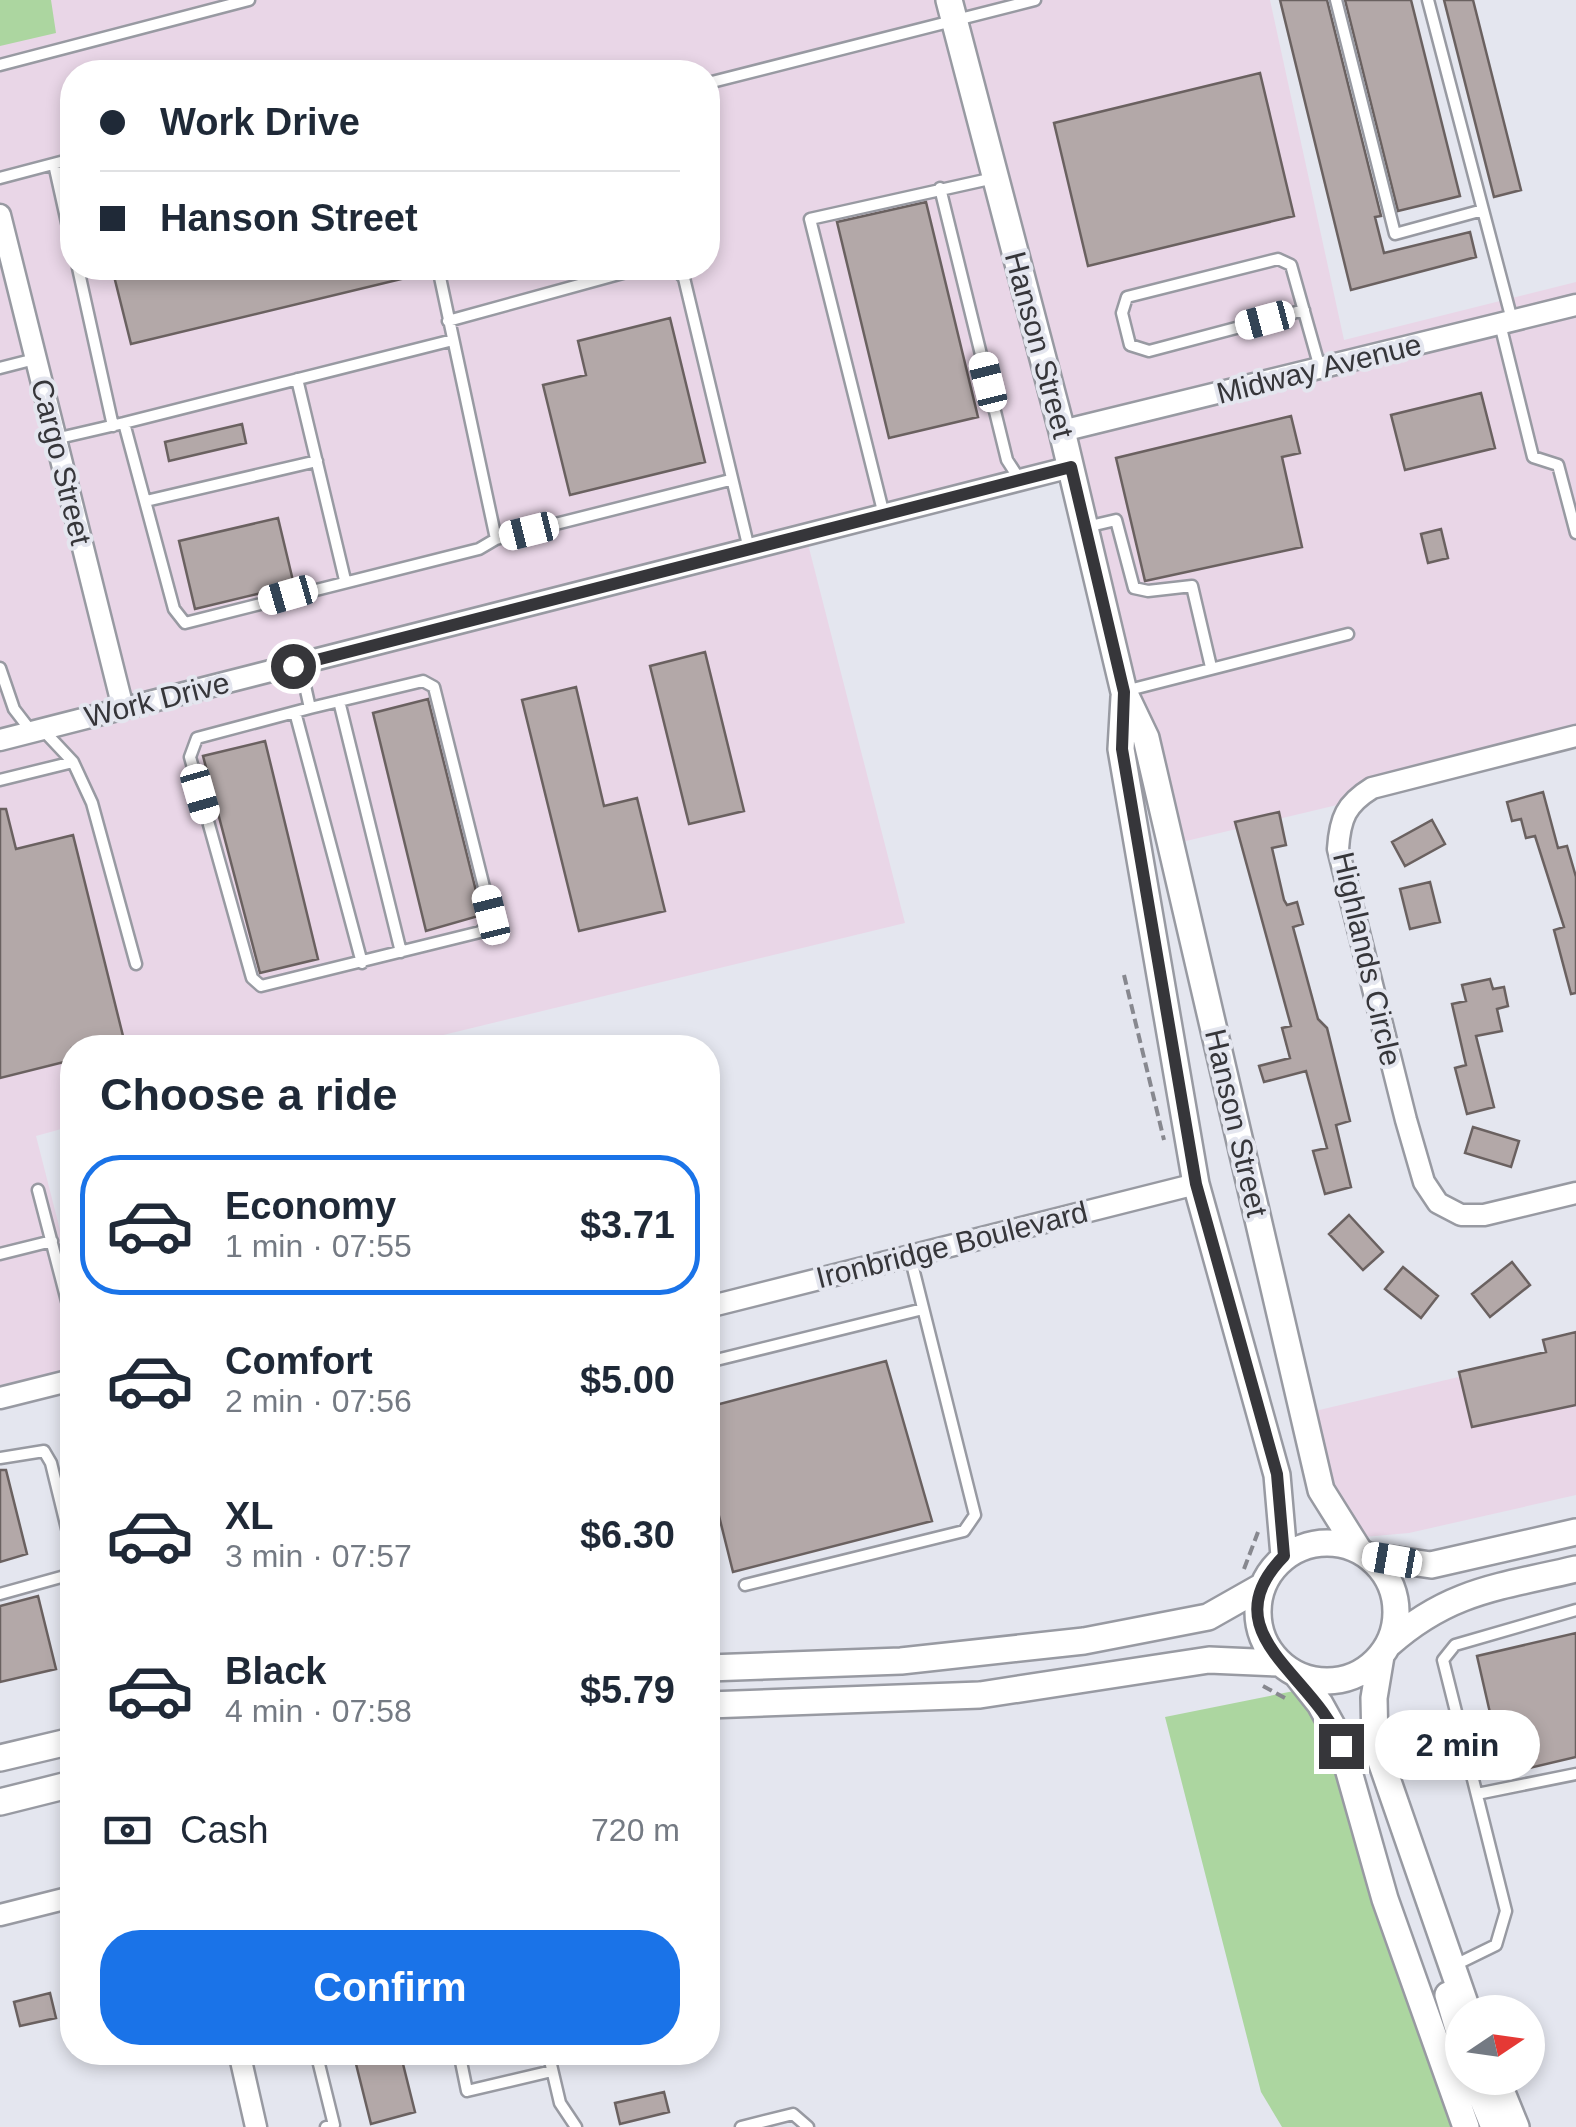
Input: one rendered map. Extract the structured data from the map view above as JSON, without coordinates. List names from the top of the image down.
{
  "streets": {
    "street": [
      "Hanson Street",
      "Midway Avenue",
      "Cargo Street",
      "Work Drive",
      "Highlands Circle",
      "Ironbridge Boulevard"
    ]
  },
  "crossings": [
    ["Hanson Street", "Midway Avenue"],
    ["Hanson Street", "Work Drive"],
    ["Hanson Street", "Ironbridge Boulevard"],
    ["Cargo Street", "Work Drive"]
  ],
  "north": "right",
  "page": {
    "banner": ["Work Drive", "Hanson Street"],
    "heading": "Choose a ride",
    "list": [
      {
        "name": "Economy",
        "note": "1 min · 07:55",
        "value": "$3.71"
      },
      {
        "name": "Comfort",
        "note": "2 min · 07:56",
        "value": "$5.00"
      },
      {
        "name": "XL",
        "note": "3 min · 07:57",
        "value": "$6.30"
      },
      {
        "name": "Black",
        "note": "4 min · 07:58",
        "value": "$5.79"
      }
    ],
    "bubble": "2 min",
    "pay": ["Cash", "720 m"],
    "buttons": "Confirm"
  }
}
